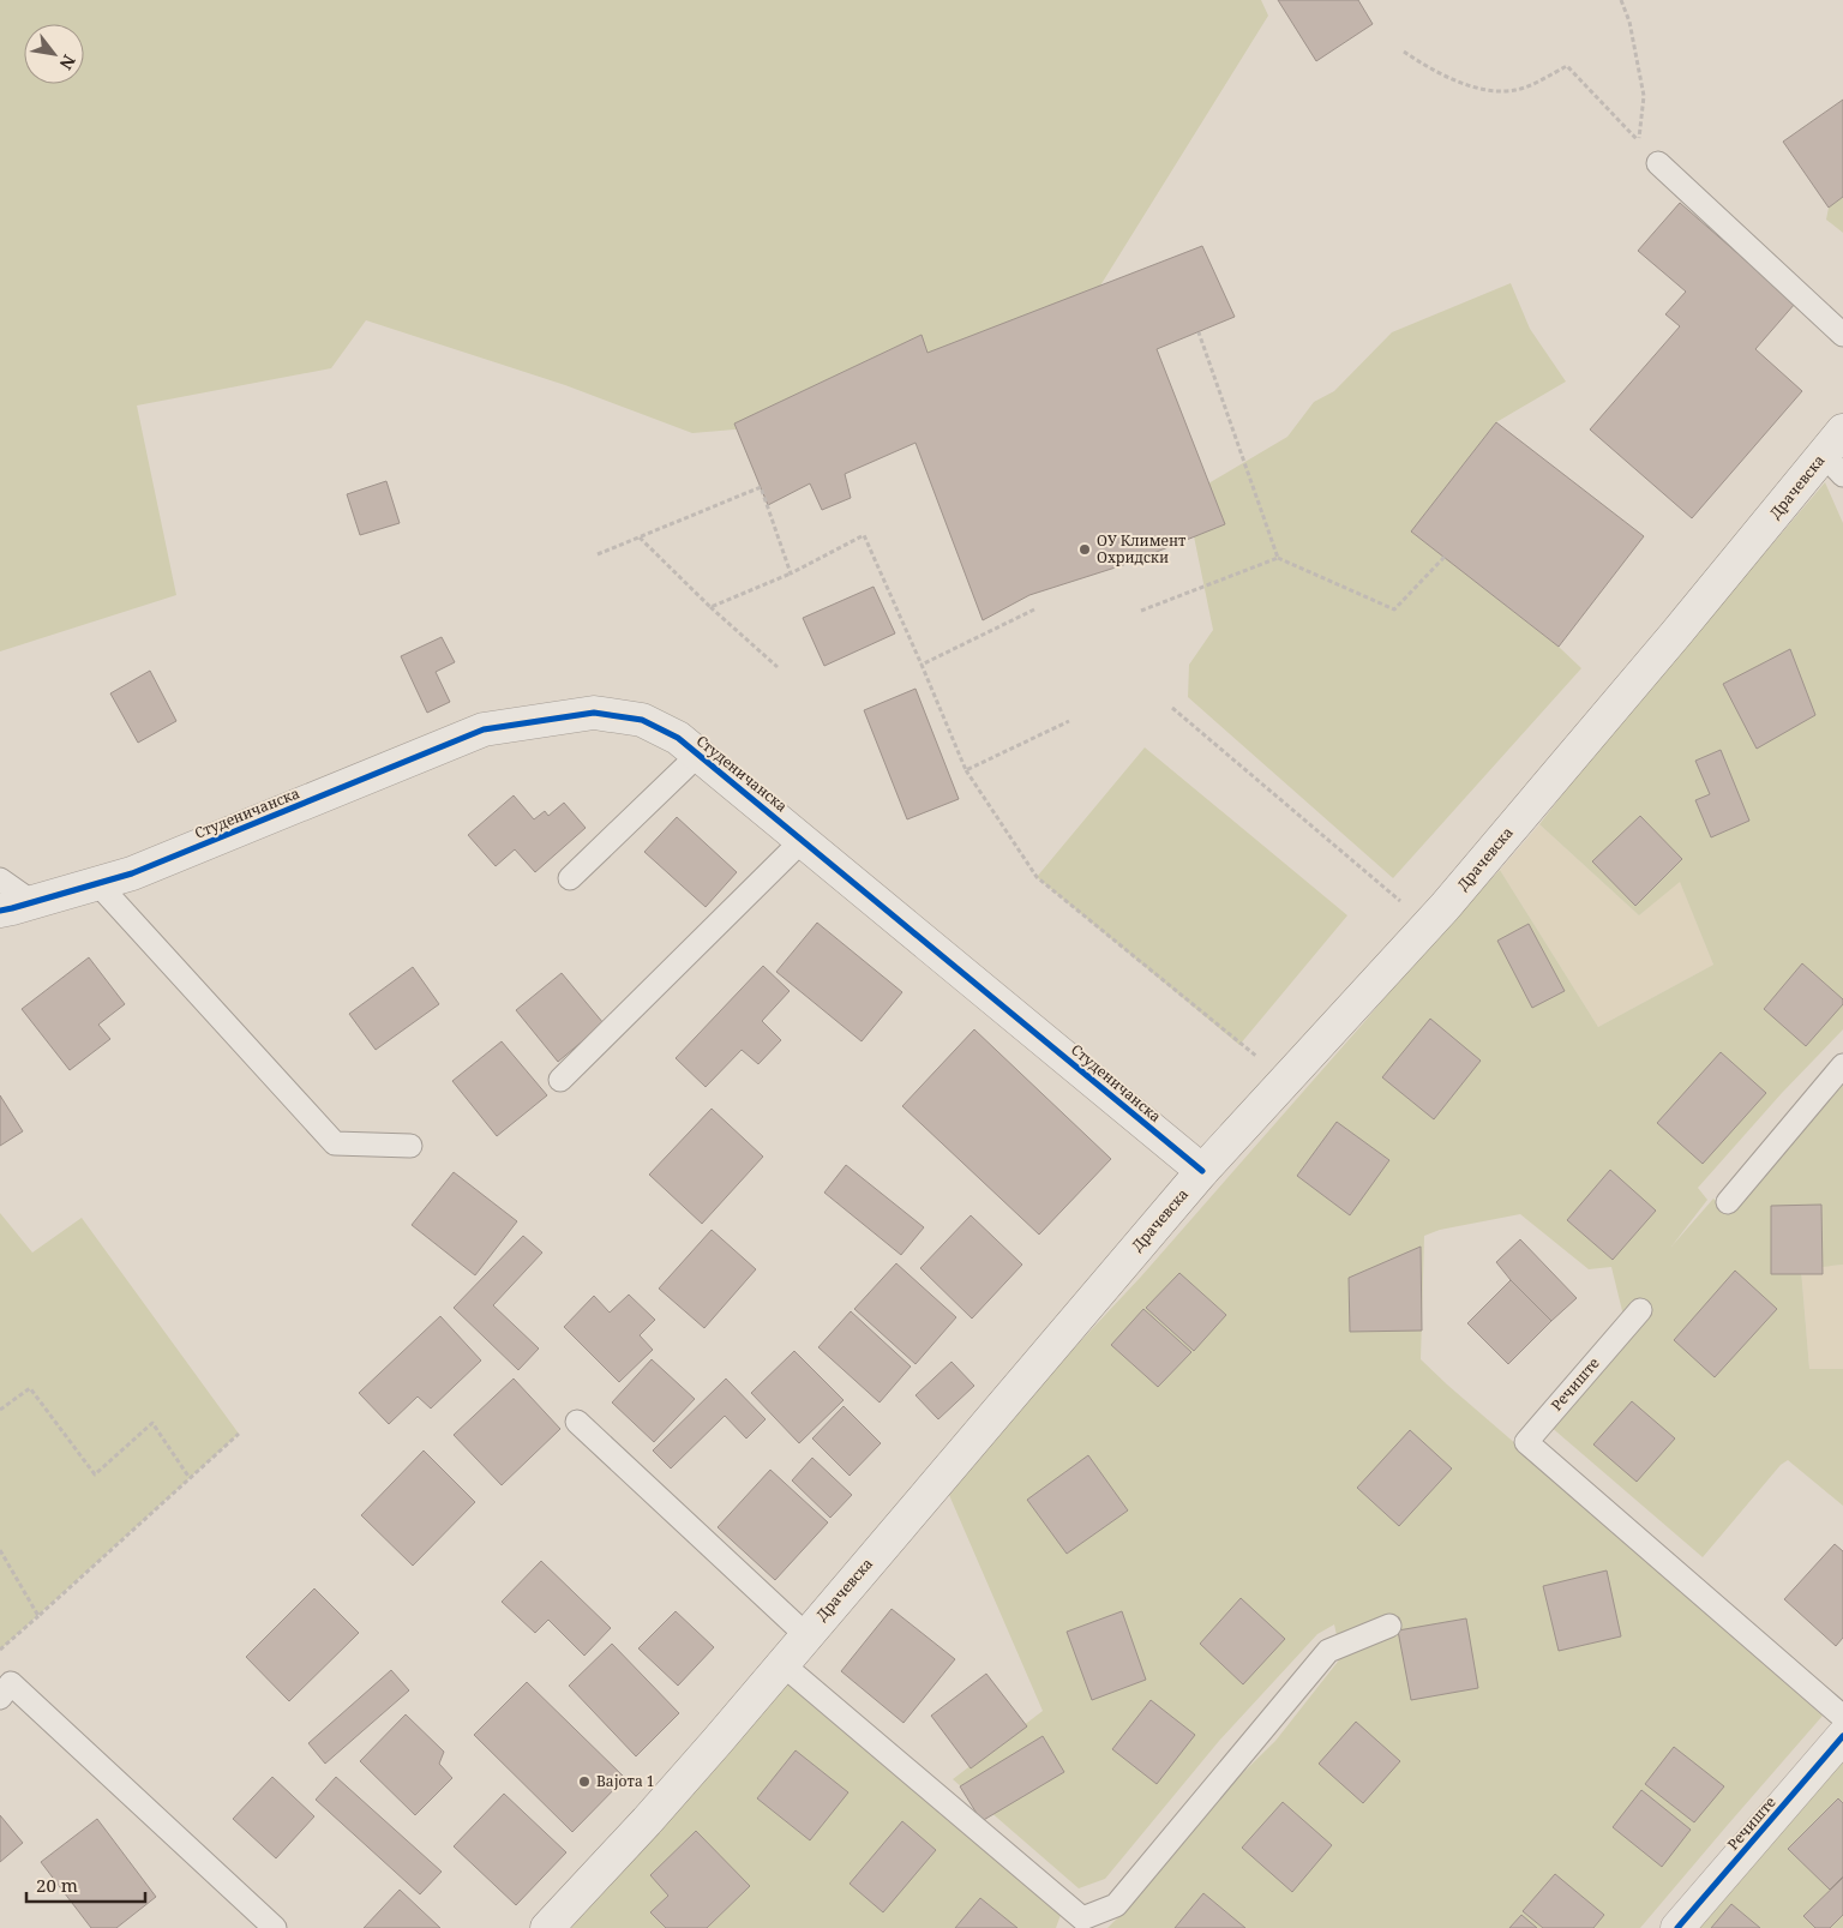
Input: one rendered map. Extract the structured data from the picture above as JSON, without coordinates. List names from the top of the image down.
{
  "streets": {
    "main road": ["Драчевска", "Студеничанска", "Речиште"]
  },
  "crossings": [
    ["Драчевска", "Студеничанска"]
  ],
  "places": ["ОУ Климент Охридски", "Вајота 1"],
  "scale_bar": "20 m",
  "north": "bottom right"
}
